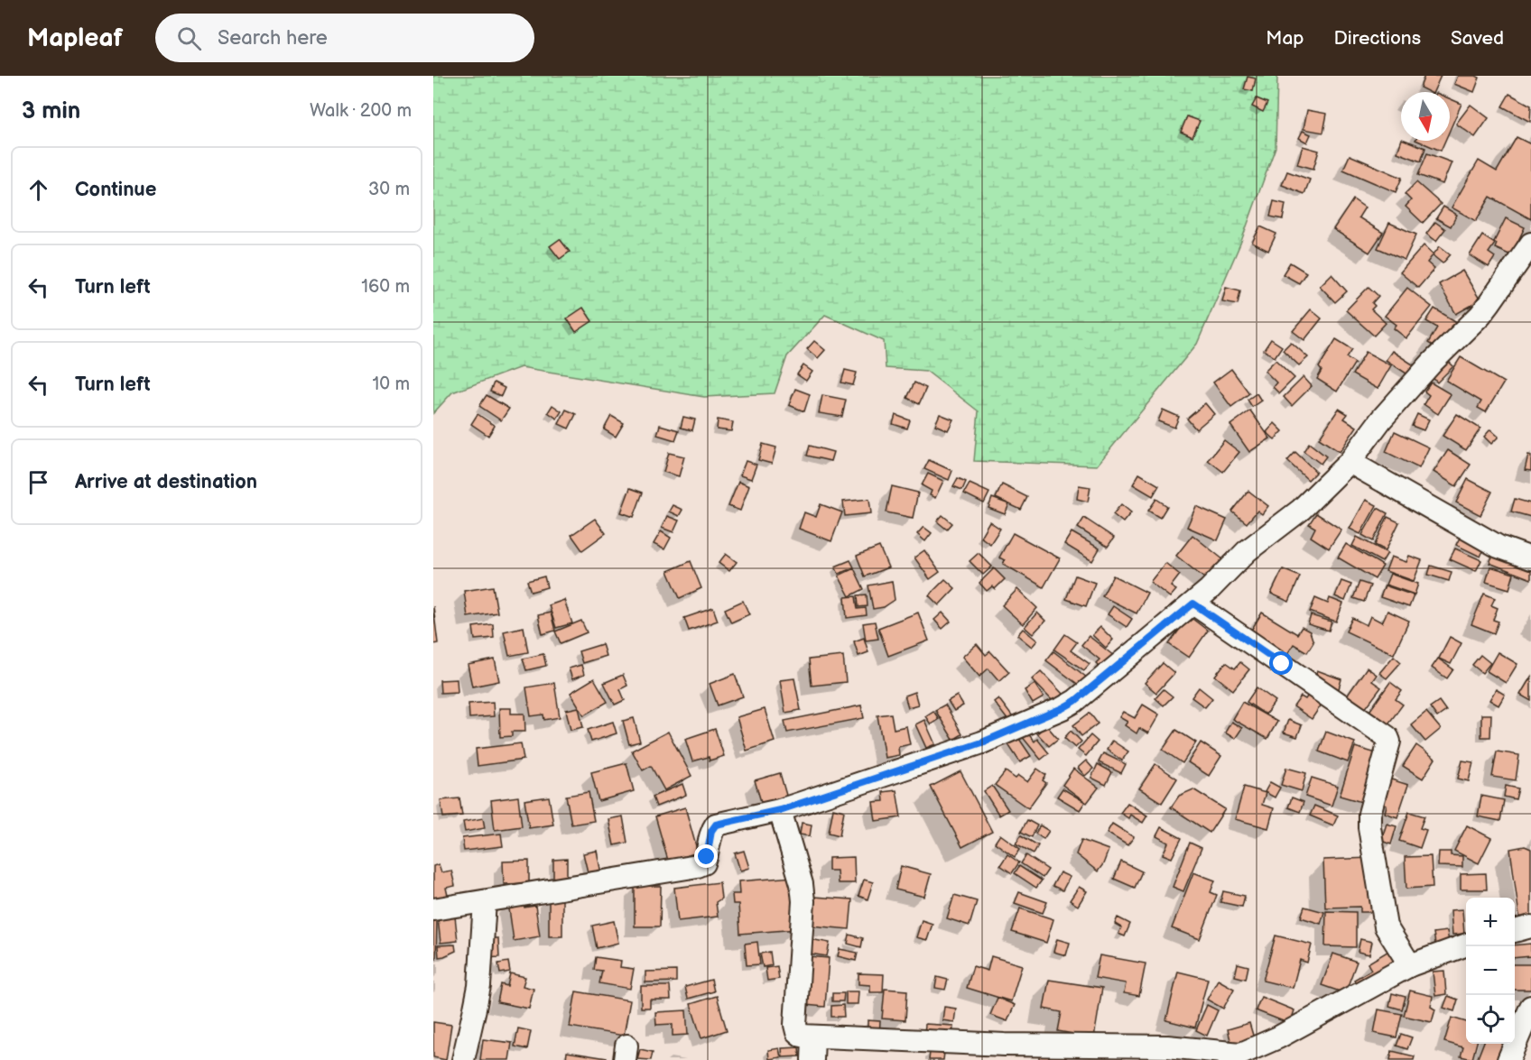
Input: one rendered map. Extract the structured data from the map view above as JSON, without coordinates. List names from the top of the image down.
{
  "north": "bottom",
  "page": {
    "header": "Mapleaf",
    "search": "Search here",
    "nav": ["Map", "Directions", "Saved"],
    "heading": ["3 min", "Walk · 200 m"],
    "list": [
      ["Continue", "30 m"],
      ["Turn left", "160 m"],
      ["Turn left", "10 m"],
      "Arrive at destination"
    ],
    "map_buttons": ["+", "−"]
  }
}
